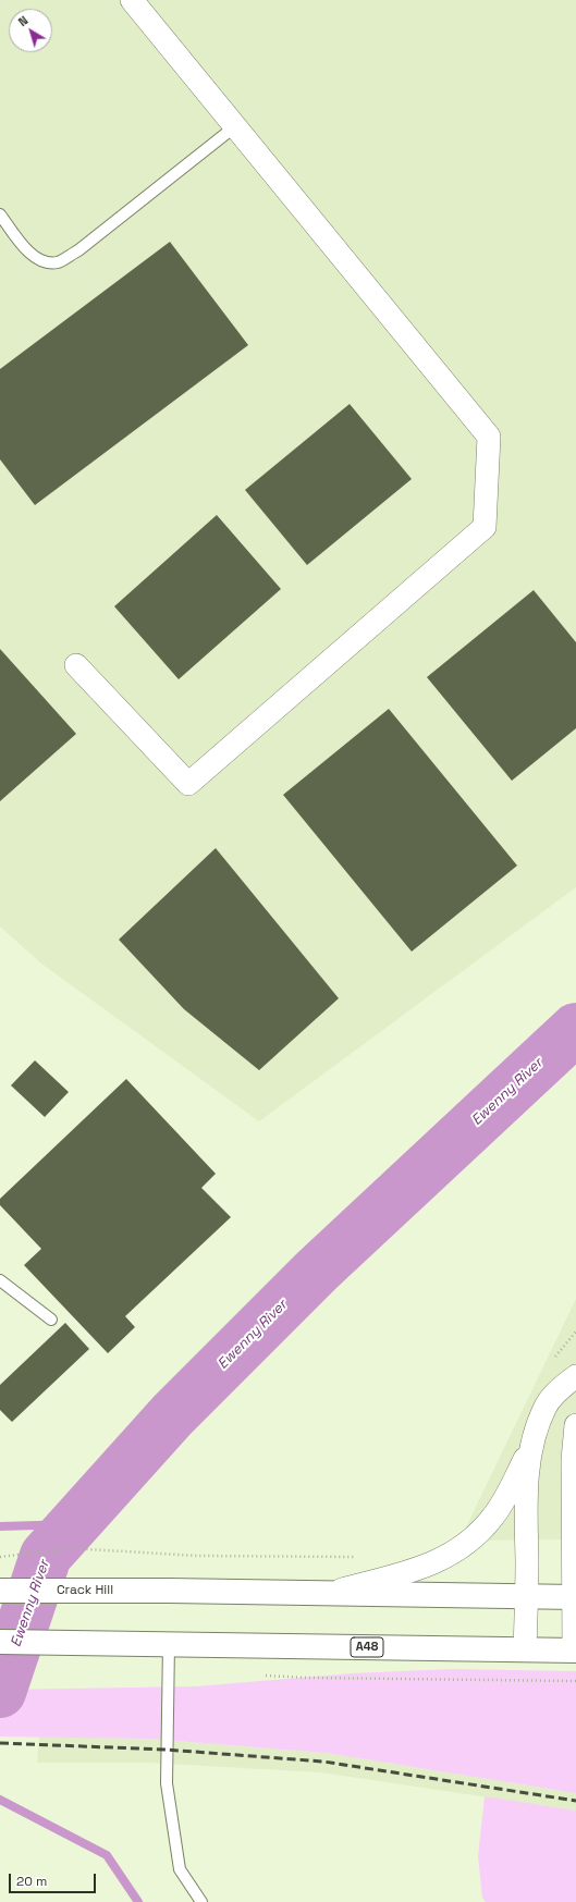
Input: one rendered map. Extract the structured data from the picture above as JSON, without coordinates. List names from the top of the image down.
{
  "streets": {
    "main road": ["Crack Hill", "A48"]
  },
  "water": ["Ewenny River"],
  "scale_bar": "20 m",
  "north": "top left"
}
